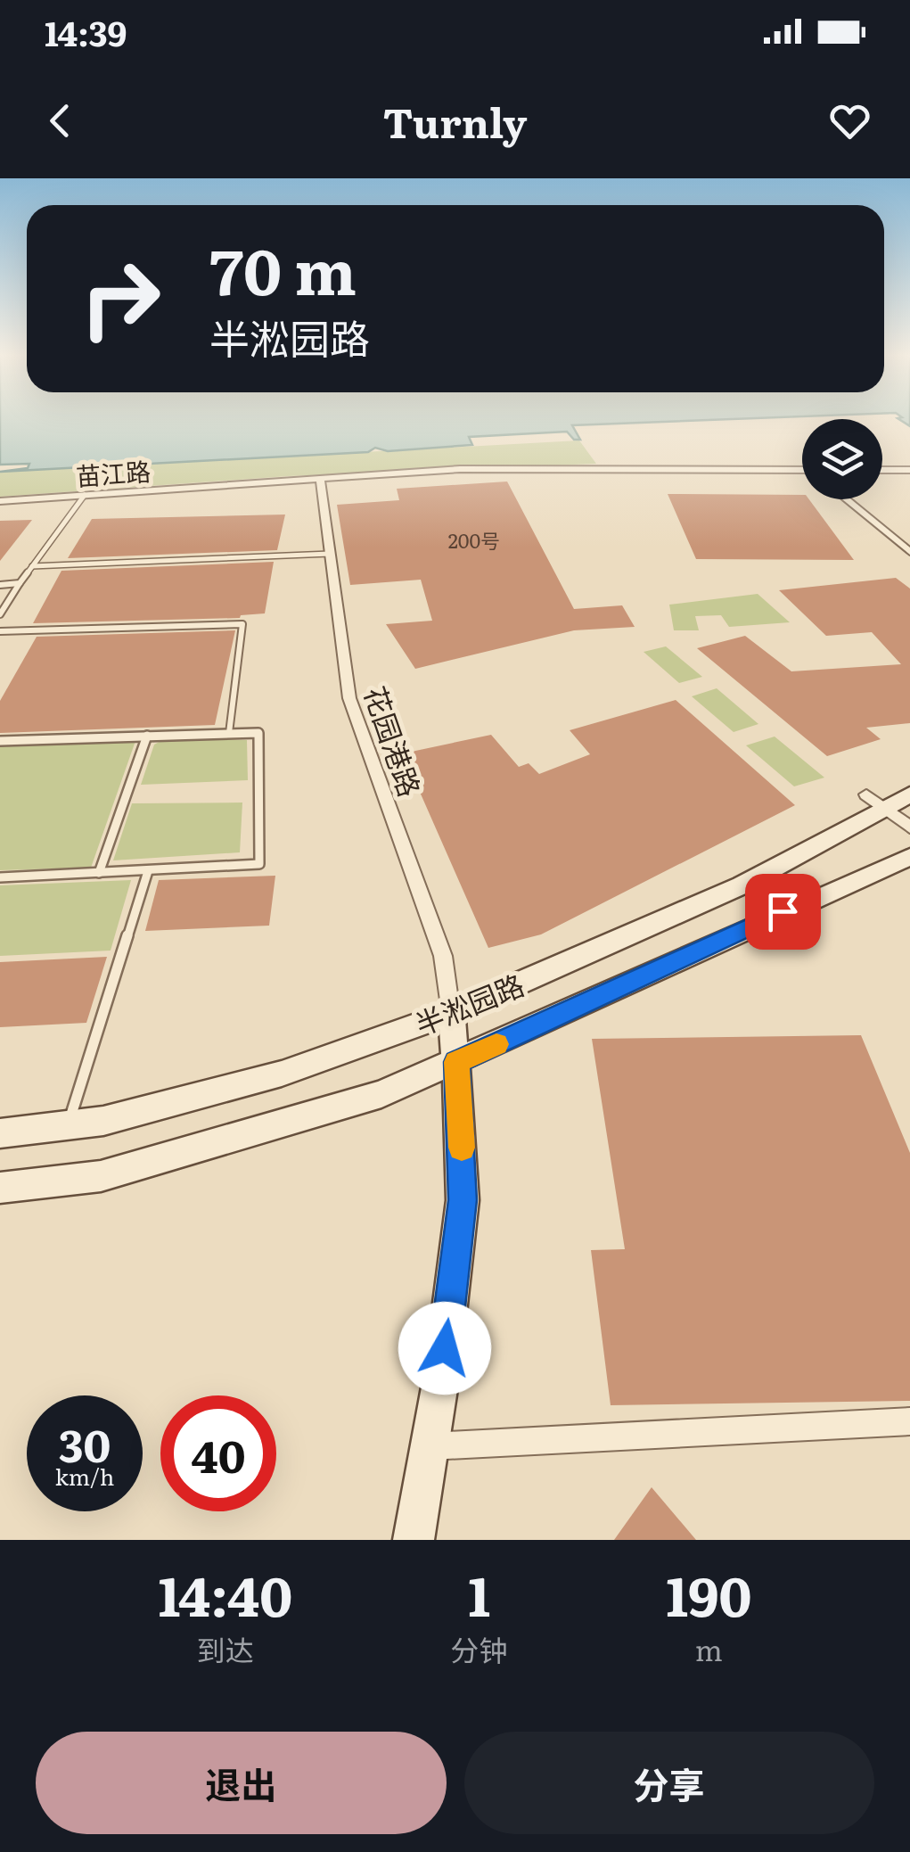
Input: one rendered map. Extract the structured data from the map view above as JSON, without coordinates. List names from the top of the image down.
{
  "streets": {
    "main road": ["半淞园路"],
    "street": ["苗江路", "花园港路"]
  },
  "crossings": [
    ["苗江路", "花园港路"],
    ["花园港路", "半淞园路"]
  ],
  "house_numbers": ["200号"],
  "page": {
    "status": "14:39",
    "header": "Turnly",
    "turn": ["70 m", "半淞园路"],
    "speed": "30 km/h",
    "limit": "40",
    "eta": [
      "14:40",
      "到达",
      "1",
      "分钟",
      "190",
      "m"
    ],
    "buttons": ["退出", "分享"]
  }
}
